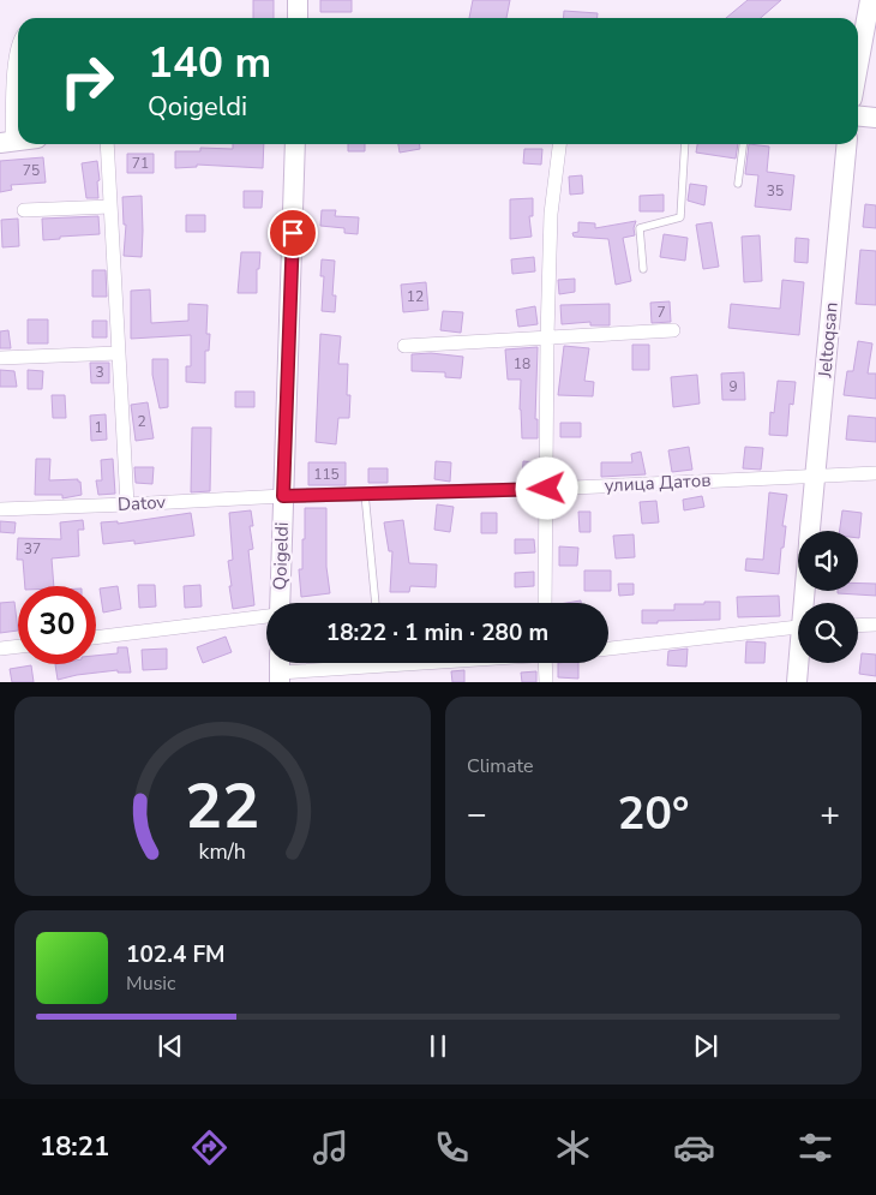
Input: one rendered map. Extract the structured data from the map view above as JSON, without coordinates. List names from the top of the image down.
{
  "streets": {
    "street": [
      "Jeltoqsan",
      "улица Датов",
      "Datov",
      "Qoigeldi"
    ]
  },
  "crossings": [
    ["Jeltoqsan", "улица Датов"],
    ["улица Датов", "Datov"],
    ["улица Датов", "Qoigeldi"],
    ["Datov", "Qoigeldi"]
  ],
  "house_numbers": [
    "71",
    "75",
    "35",
    "12",
    "7",
    "18",
    "3",
    "9",
    "2",
    "1",
    "115",
    "37"
  ],
  "page": {
    "turn": ["140 m", "Qoigeldi"],
    "limit": "30",
    "trip": "18:22 · 1 min · 280 m",
    "tile": "Climate",
    "heat": ["−", "20°", "+"],
    "song": ["102.4 FM", "Music"],
    "tabs": "18:21",
    "gauge": ["22", "km/h"]
  }
}
